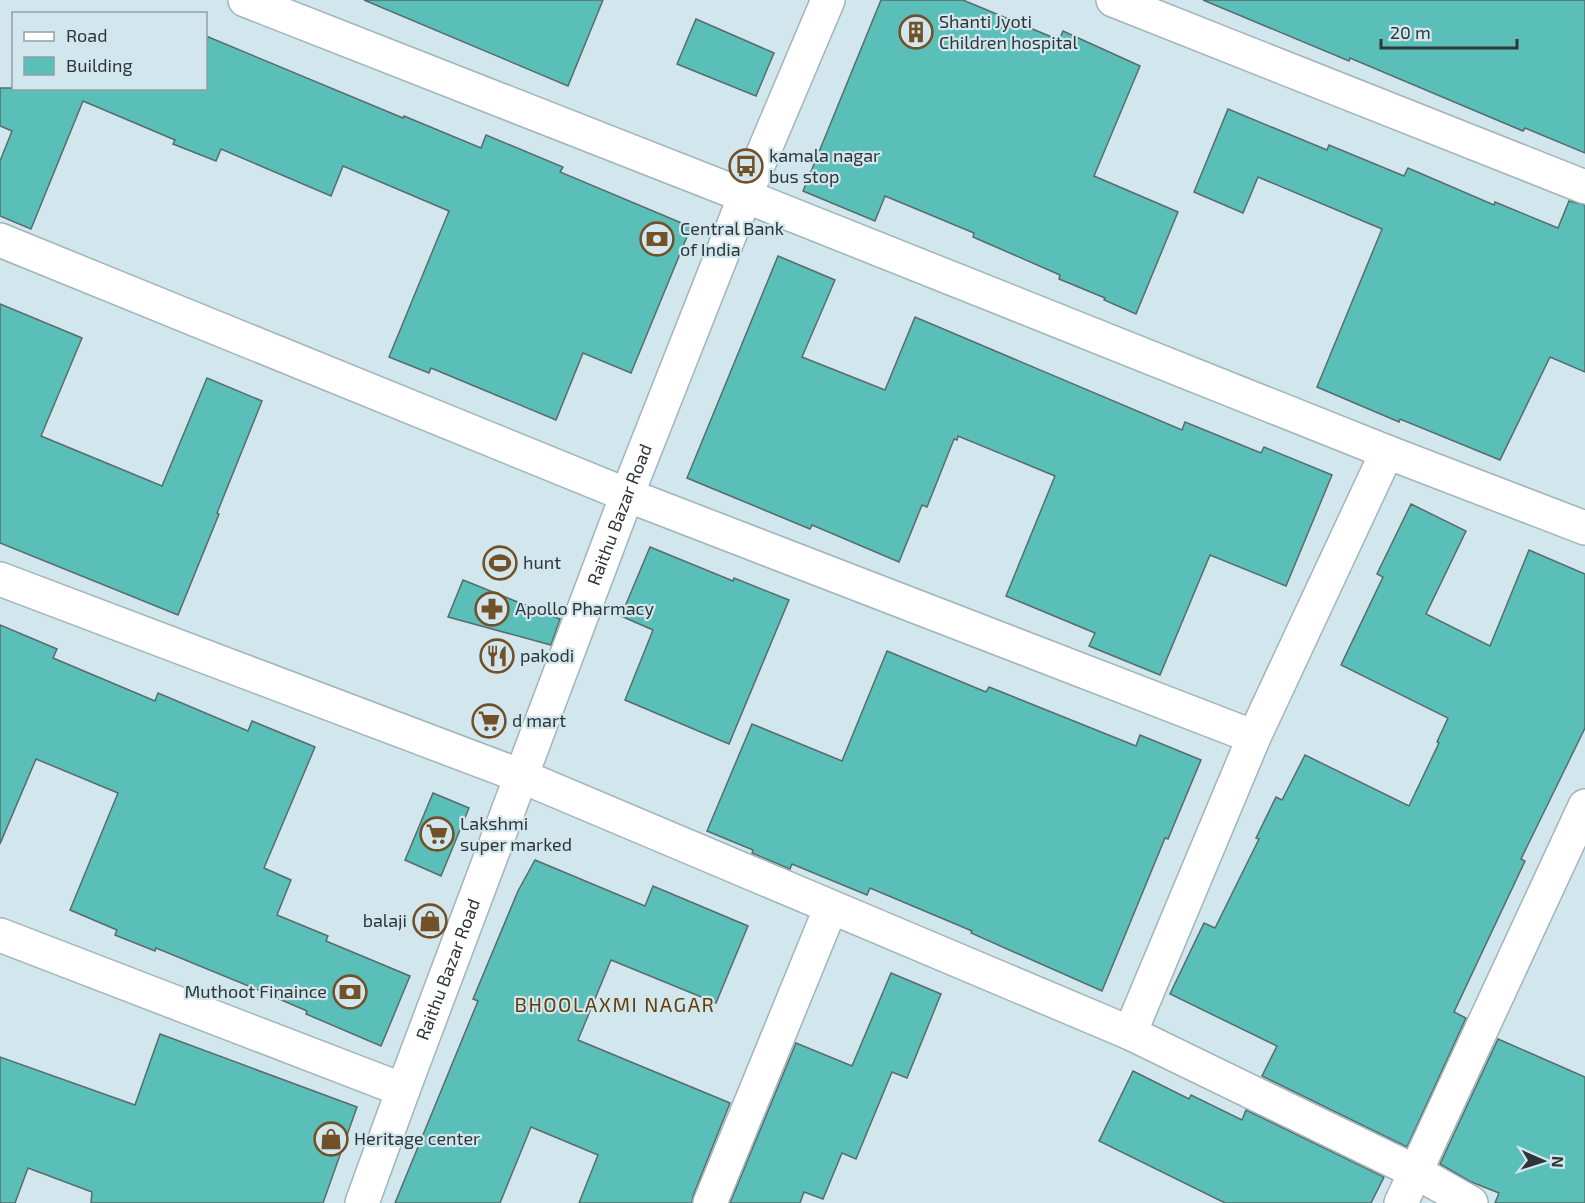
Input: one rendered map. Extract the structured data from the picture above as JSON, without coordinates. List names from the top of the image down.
{
  "streets": {
    "street": ["Raithu Bazar Road"]
  },
  "districts": ["BHOOLAXMI NAGAR"],
  "places": {
    "building": ["Shanti Jyoti Children hospital"],
    "bus stop": ["kamala nagar bus stop"],
    "bank": ["Central Bank of India", "Muthoot Finaince"],
    "sports": ["hunt"],
    "pharmacy": ["Apollo Pharmacy"],
    "restaurant": ["pakodi"],
    "supermarket": ["d mart", "Lakshmi super marked"],
    "shop": ["balaji", "Heritage center"]
  },
  "legend": ["Road", "Building"],
  "scale_bar": "20 m",
  "north": "right"
}
